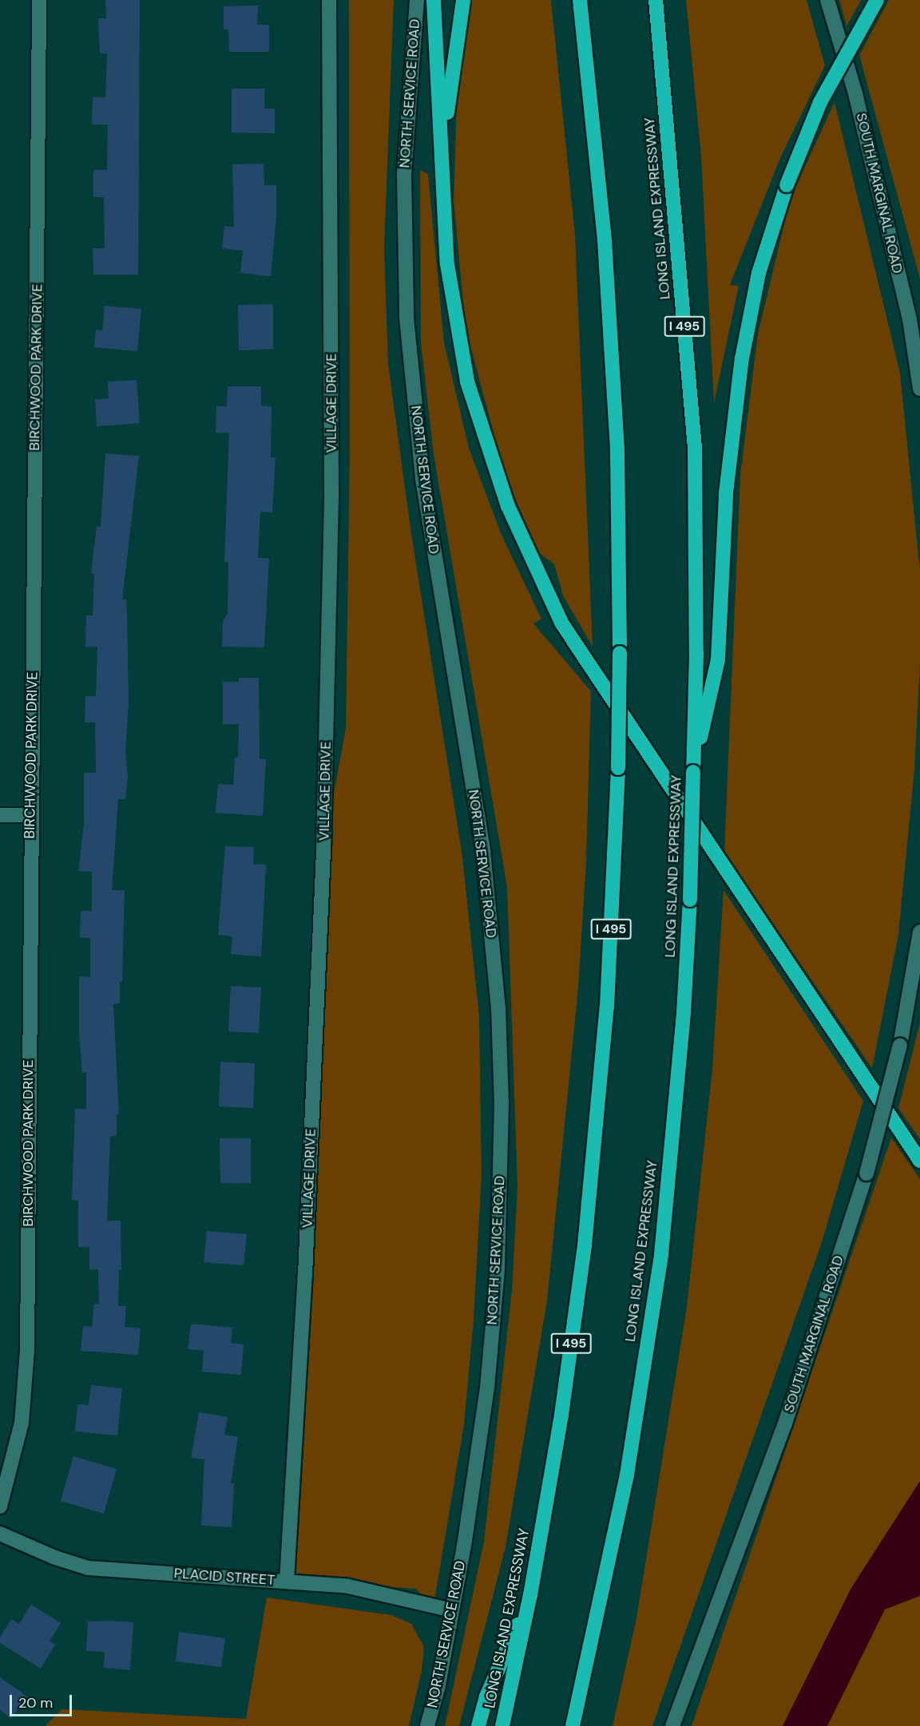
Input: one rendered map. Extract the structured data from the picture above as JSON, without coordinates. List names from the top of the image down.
{
  "streets": {
    "highway": ["LONG ISLAND EXPRESSWAY", "I 495"],
    "street": [
      "NORTH SERVICE ROAD",
      "SOUTH MARGINAL ROAD",
      "BIRCHWOOD PARK DRIVE",
      "VILLAGE DRIVE",
      "PLACID STREET"
    ]
  },
  "crossings": [
    ["NORTH SERVICE ROAD", "PLACID STREET"],
    ["VILLAGE DRIVE", "PLACID STREET"]
  ],
  "scale_bar": "20 m"
}
